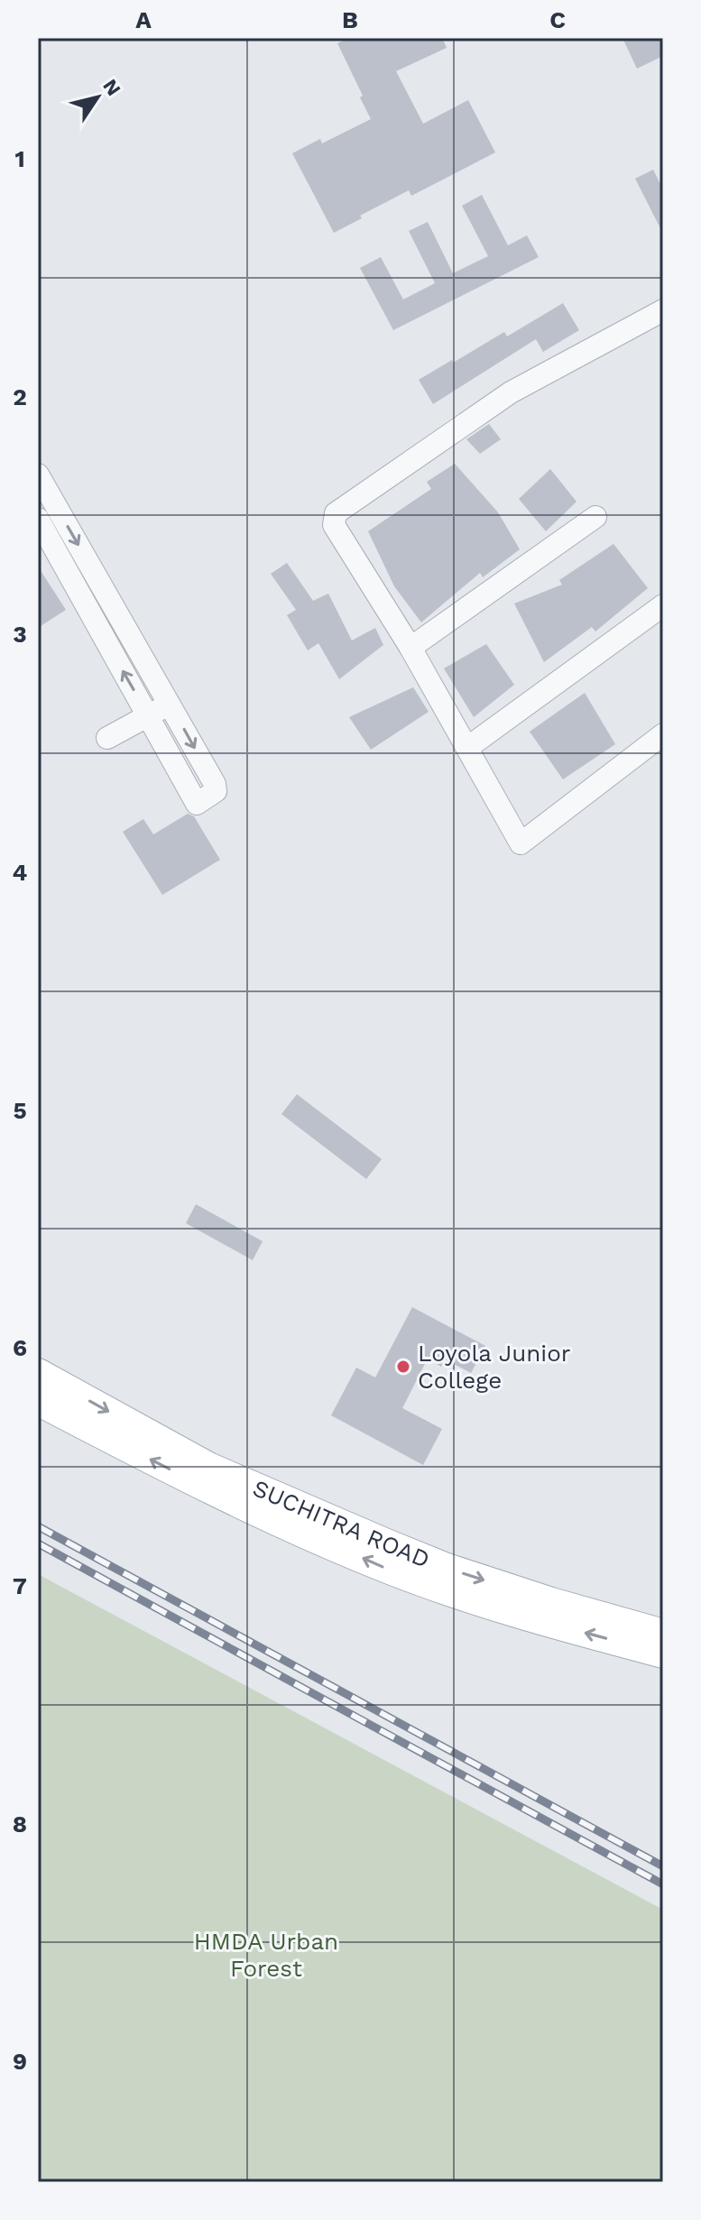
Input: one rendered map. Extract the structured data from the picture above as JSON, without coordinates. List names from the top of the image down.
{
  "streets": {
    "main road": ["SUCHITRA ROAD"]
  },
  "parks": ["HMDA Urban Forest"],
  "places": ["Loyola Junior College"],
  "north": "top right",
  "grid": {
    "columns": ["A", "B", "C"],
    "rows": [
      "1",
      "2",
      "3",
      "4",
      "5",
      "6",
      "7",
      "8",
      "9"
    ]
  }
}
